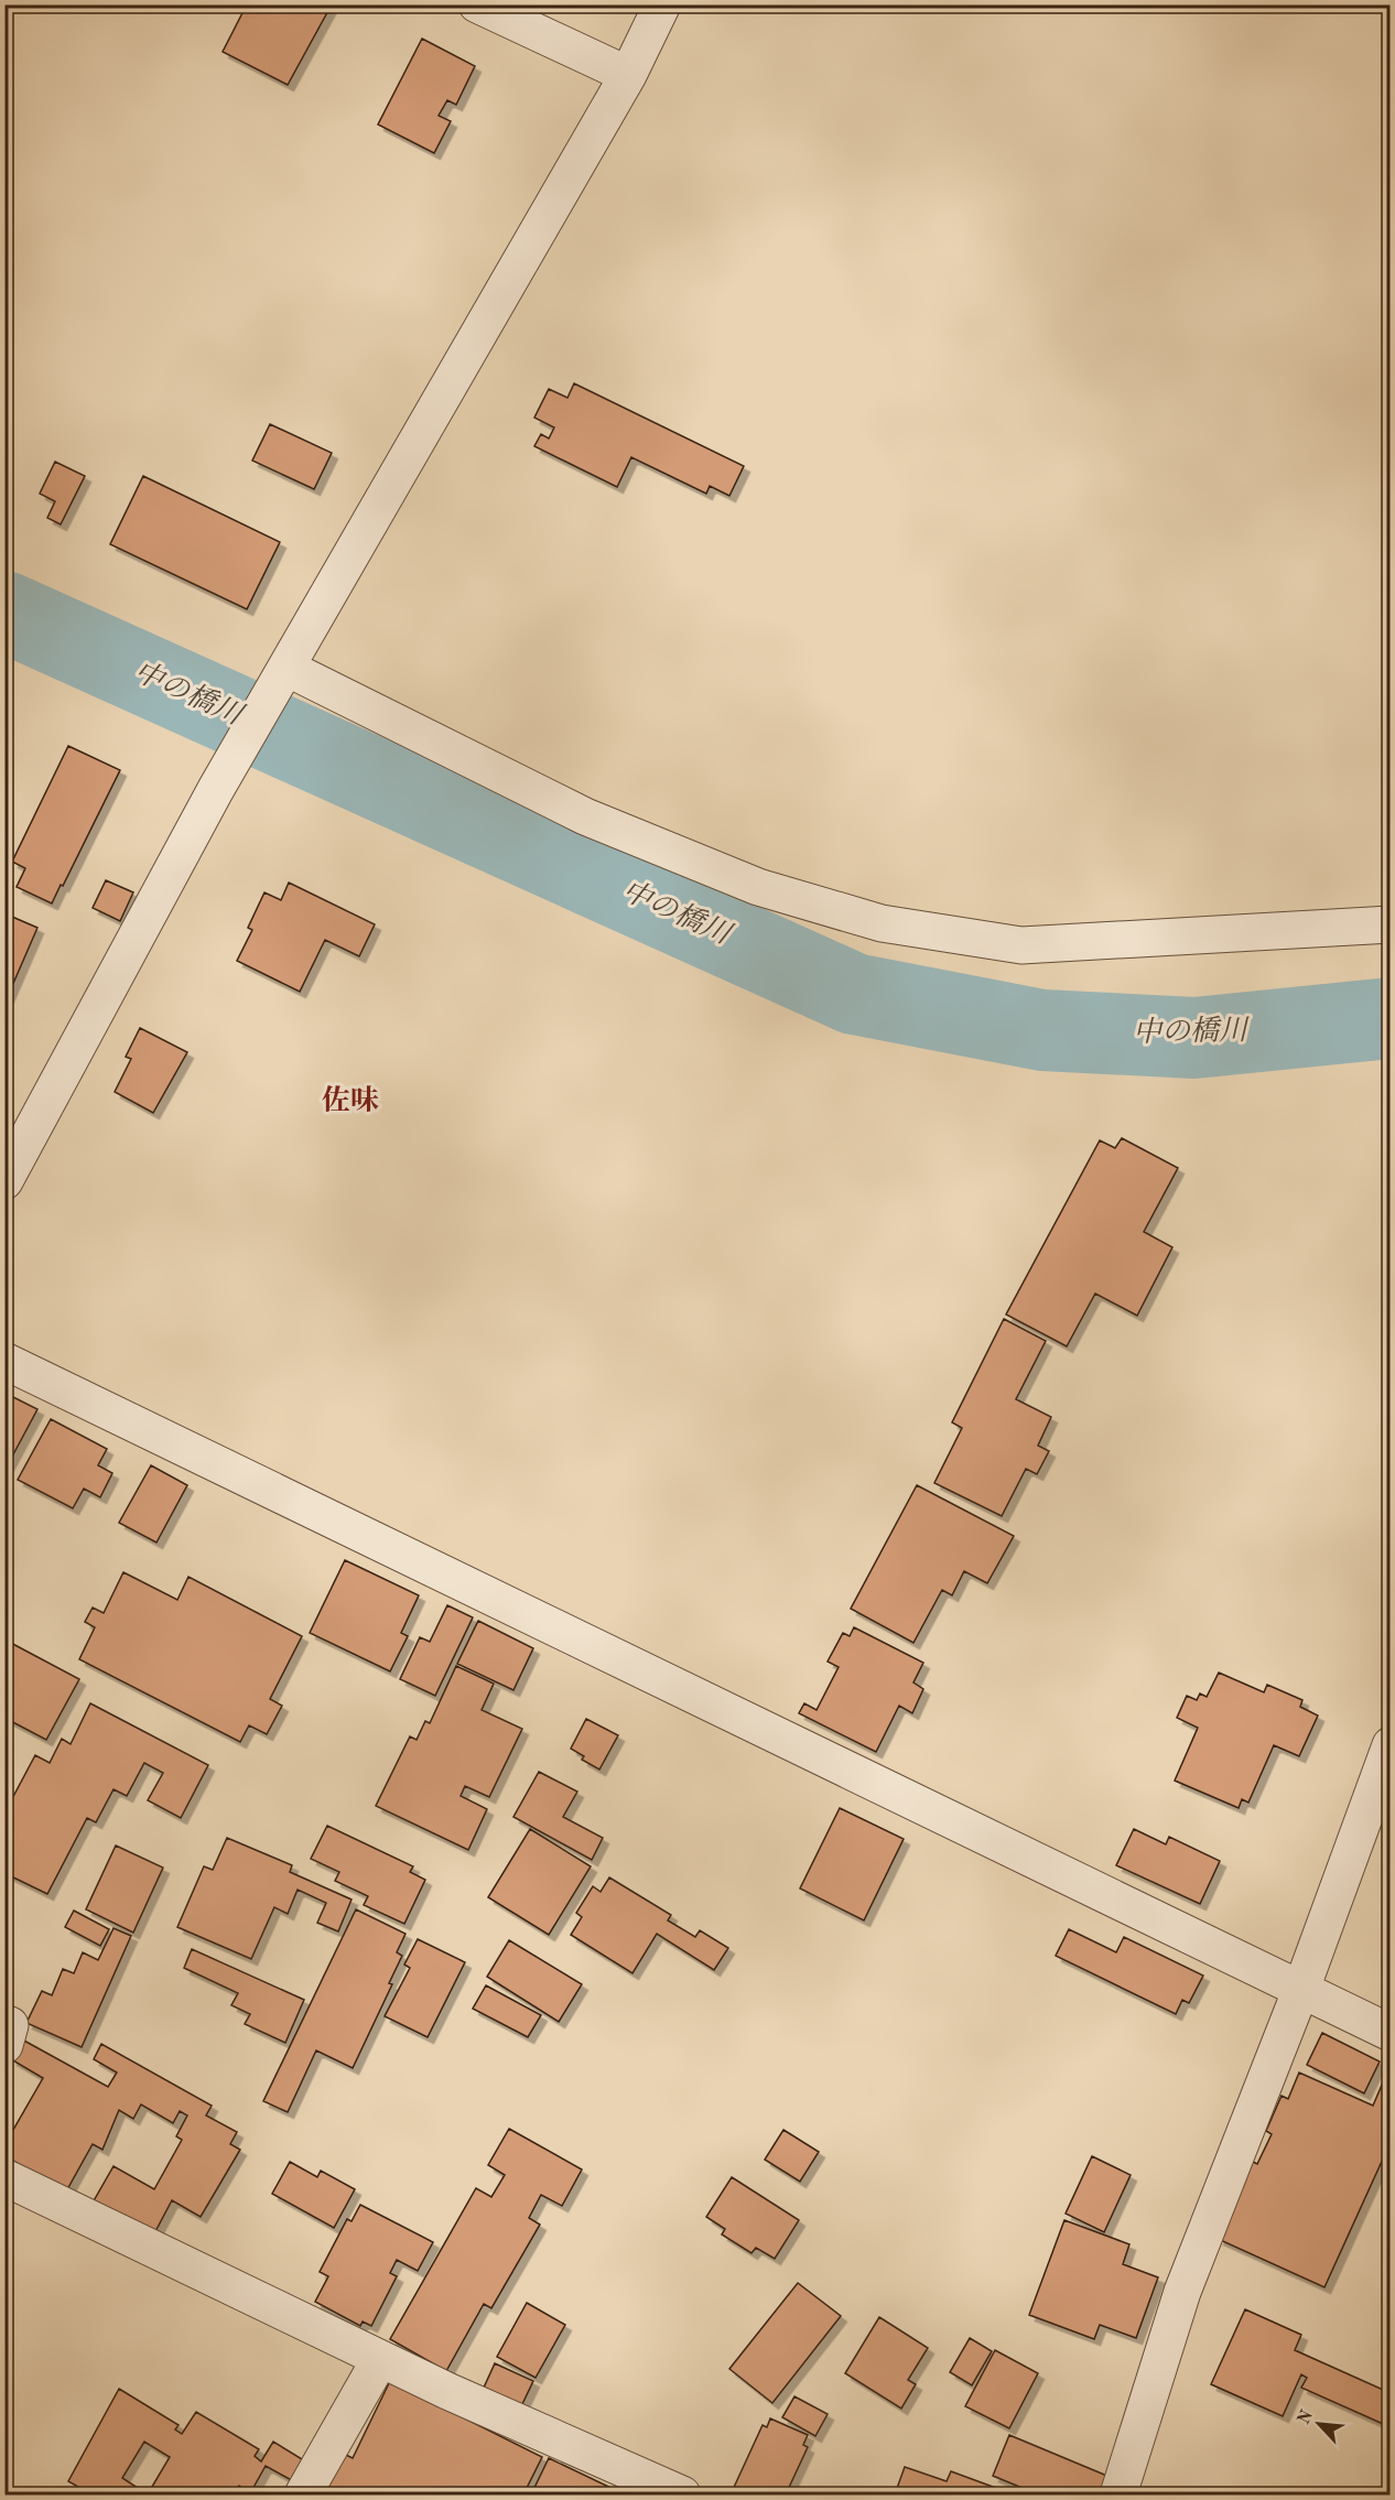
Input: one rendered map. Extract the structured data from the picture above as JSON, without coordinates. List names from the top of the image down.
{
  "districts": ["佐味"],
  "water": ["中の橋川"],
  "north": "top left"
}
